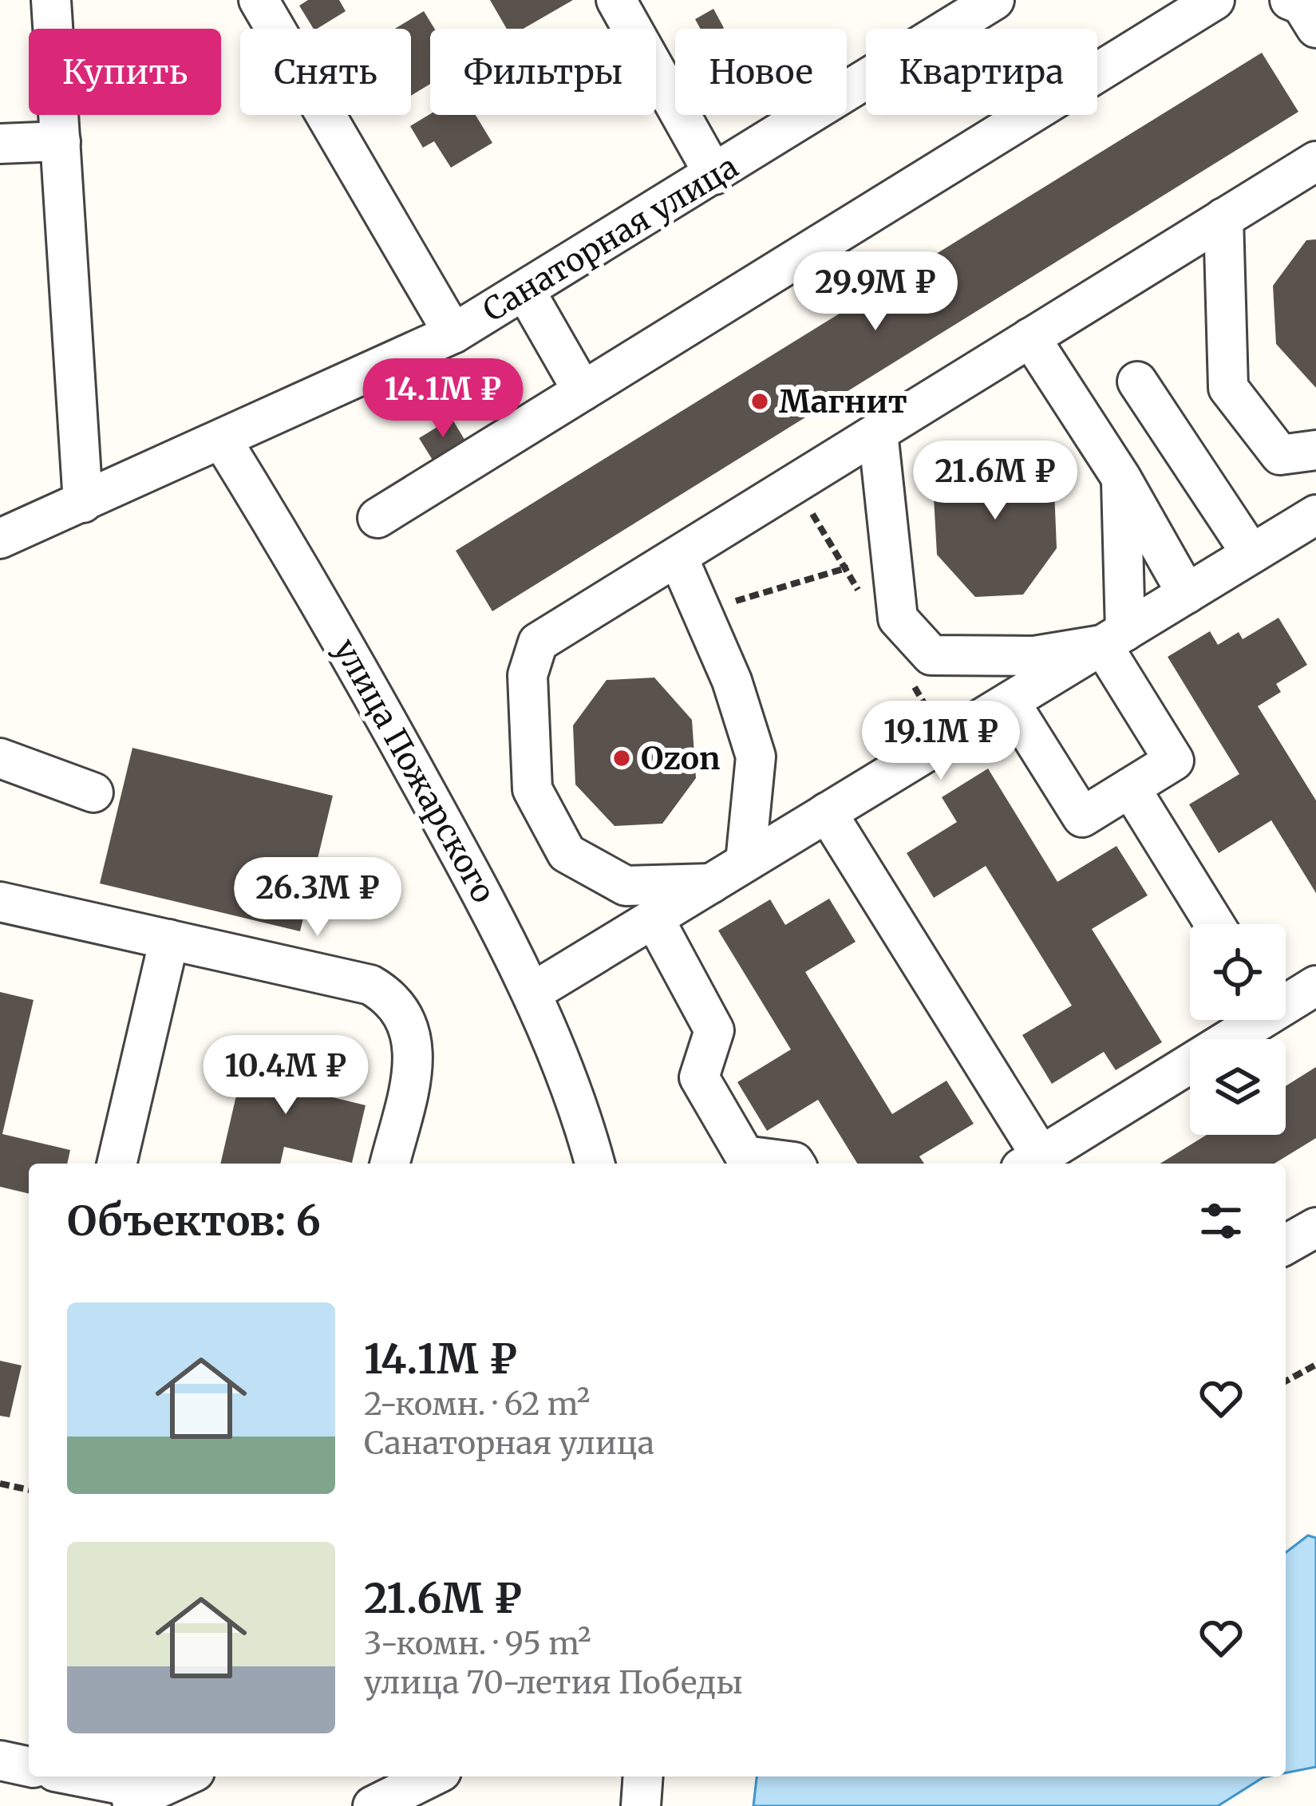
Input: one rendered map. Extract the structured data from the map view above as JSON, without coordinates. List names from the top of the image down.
{
  "streets": {
    "street": ["Санаторная улица", "улица Пожарского"]
  },
  "crossings": [
    ["Санаторная улица", "улица Пожарского"]
  ],
  "places": ["Магнит", "Ozon"],
  "page": {
    "chip": [
      "Купить",
      "Снять",
      "Фильтры",
      "Новое",
      "Квартира"
    ],
    "price": [
      "29.9M ₽",
      "14.1M ₽",
      "21.6M ₽",
      "19.1M ₽",
      "26.3M ₽",
      "10.4M ₽"
    ],
    "heading": "Объектов: 6",
    "list": [
      {
        "name": "14.1M ₽",
        "note": "2-комн. · 62 m² · Санаторная улица"
      },
      {
        "name": "21.6M ₽",
        "note": "3-комн. · 95 m² · улица 70-летия Победы"
      }
    ]
  }
}
